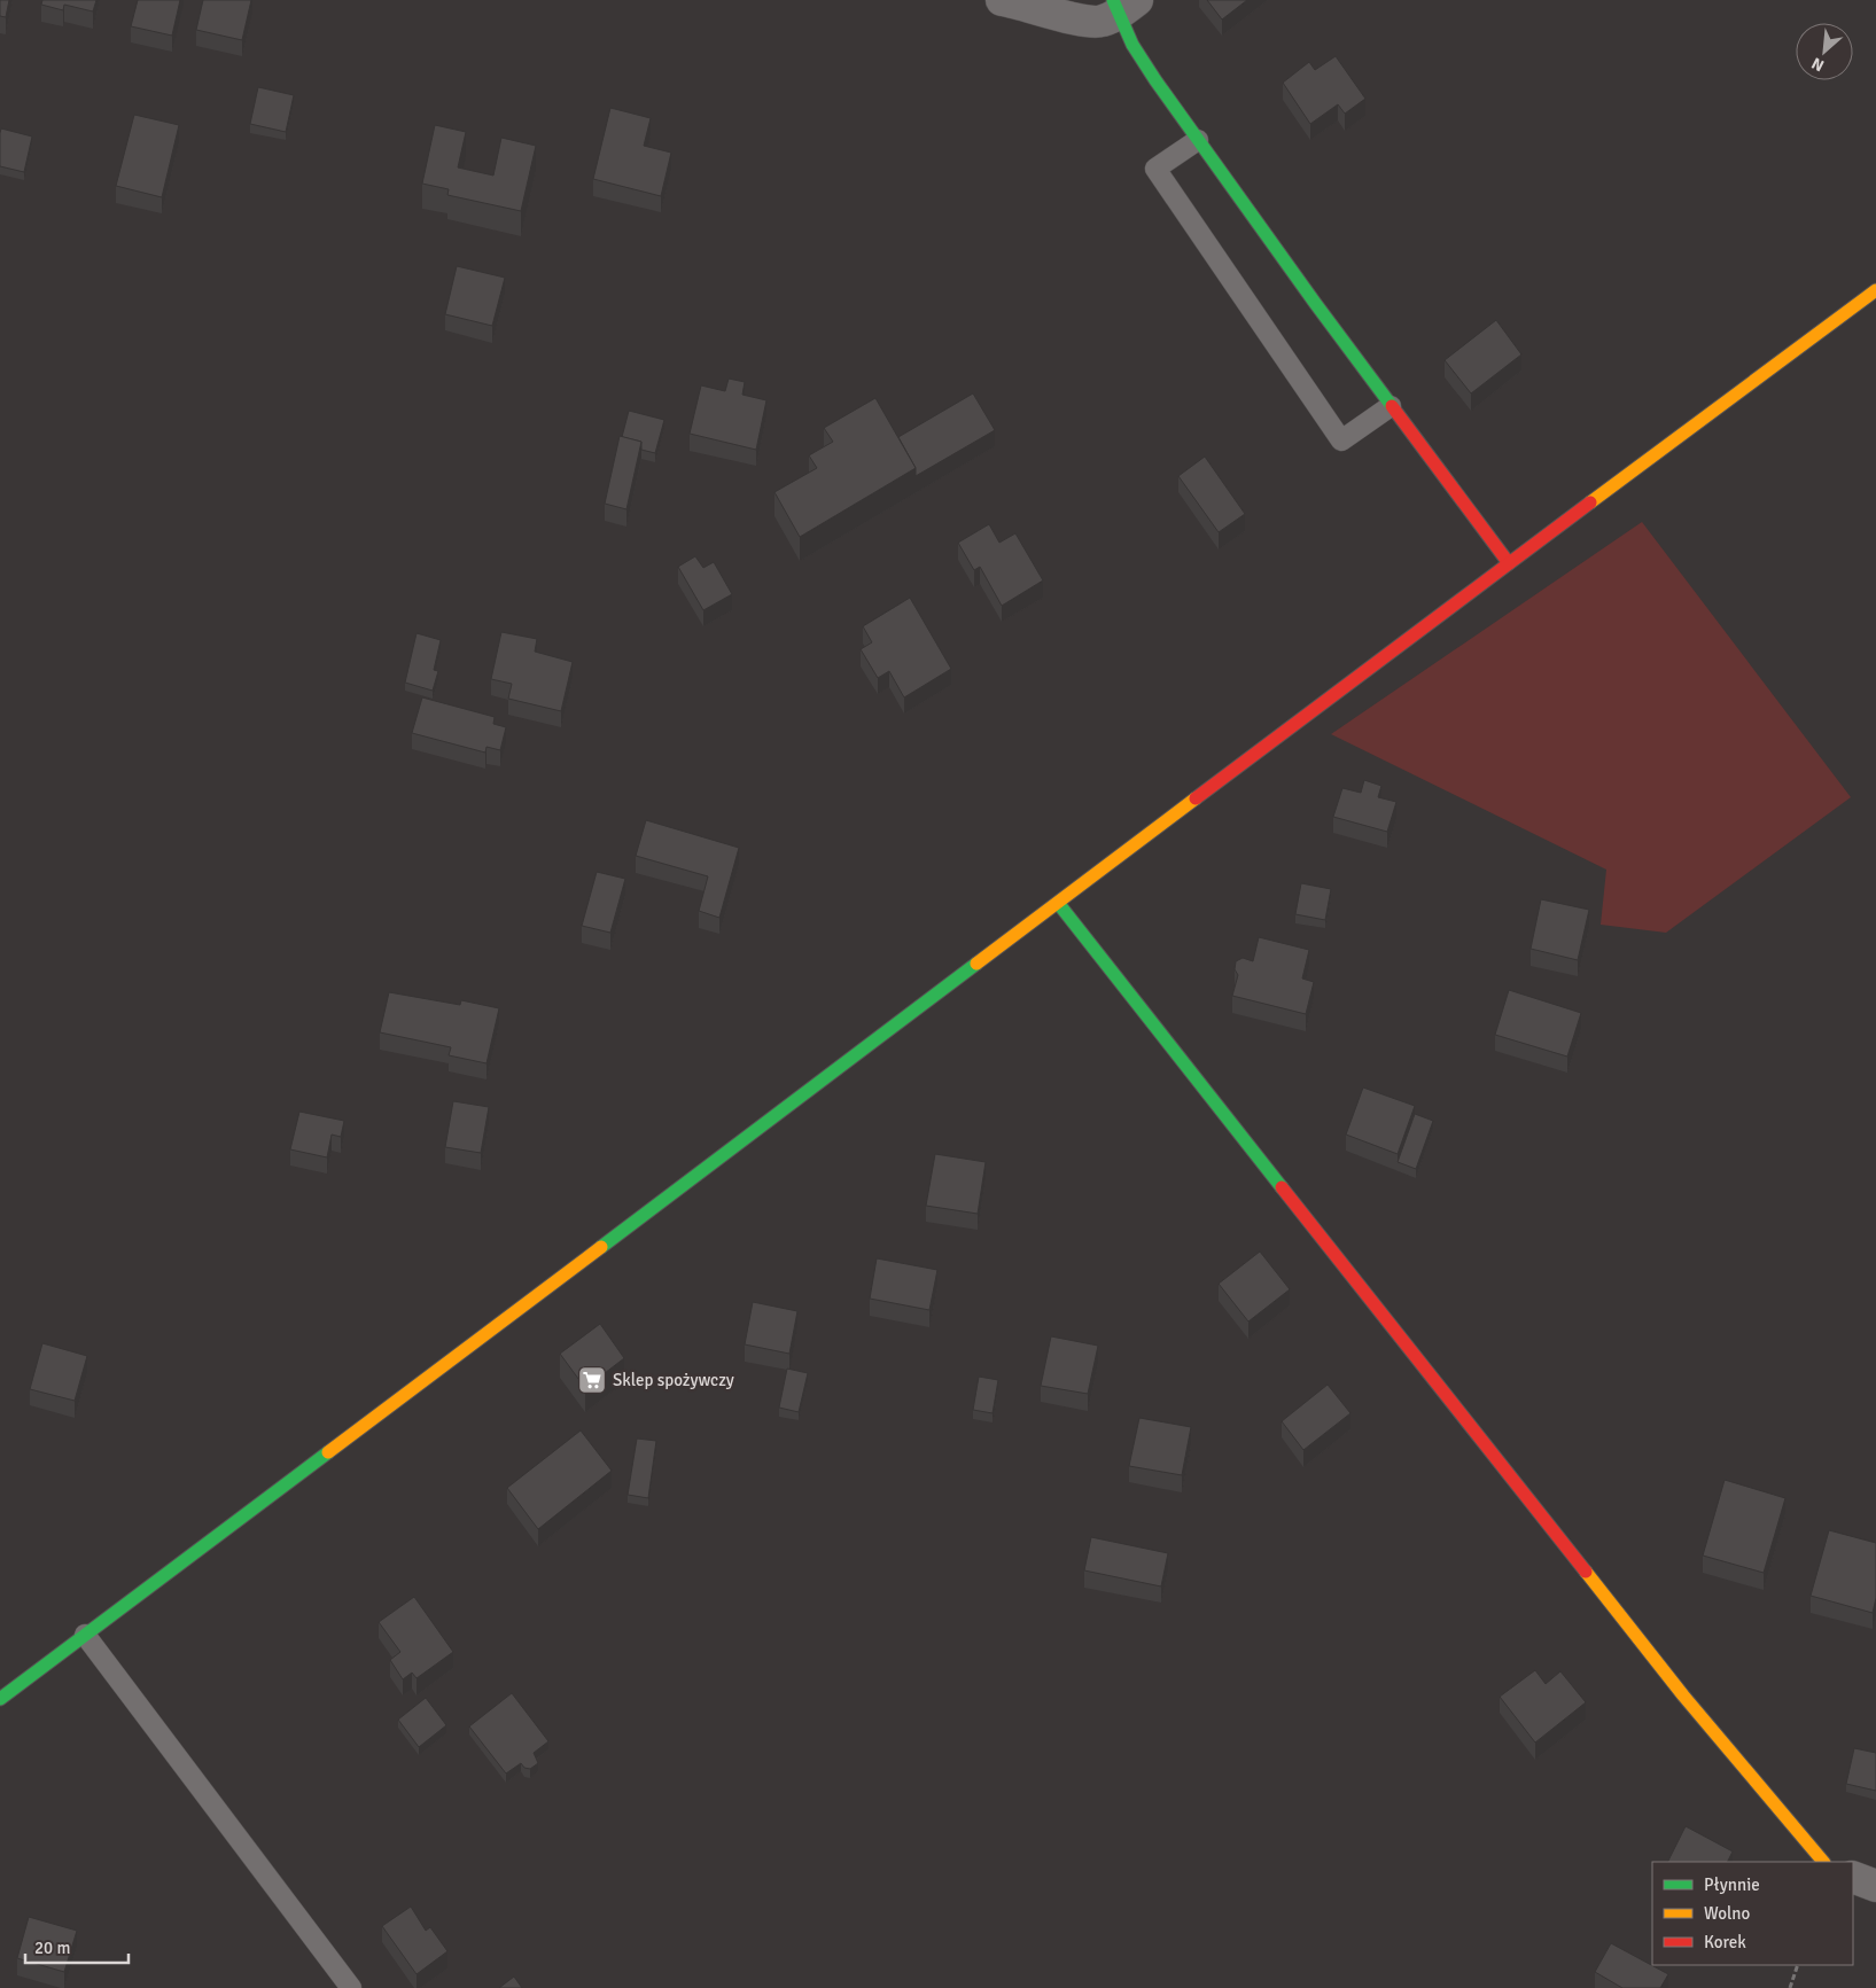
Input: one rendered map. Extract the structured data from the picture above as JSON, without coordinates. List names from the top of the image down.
{
  "places": {
    "supermarket": ["Sklep spożywczy"]
  },
  "legend": ["Płynnie", "Wolno", "Korek"],
  "scale_bar": "20 m",
  "north": "bottom left"
}
